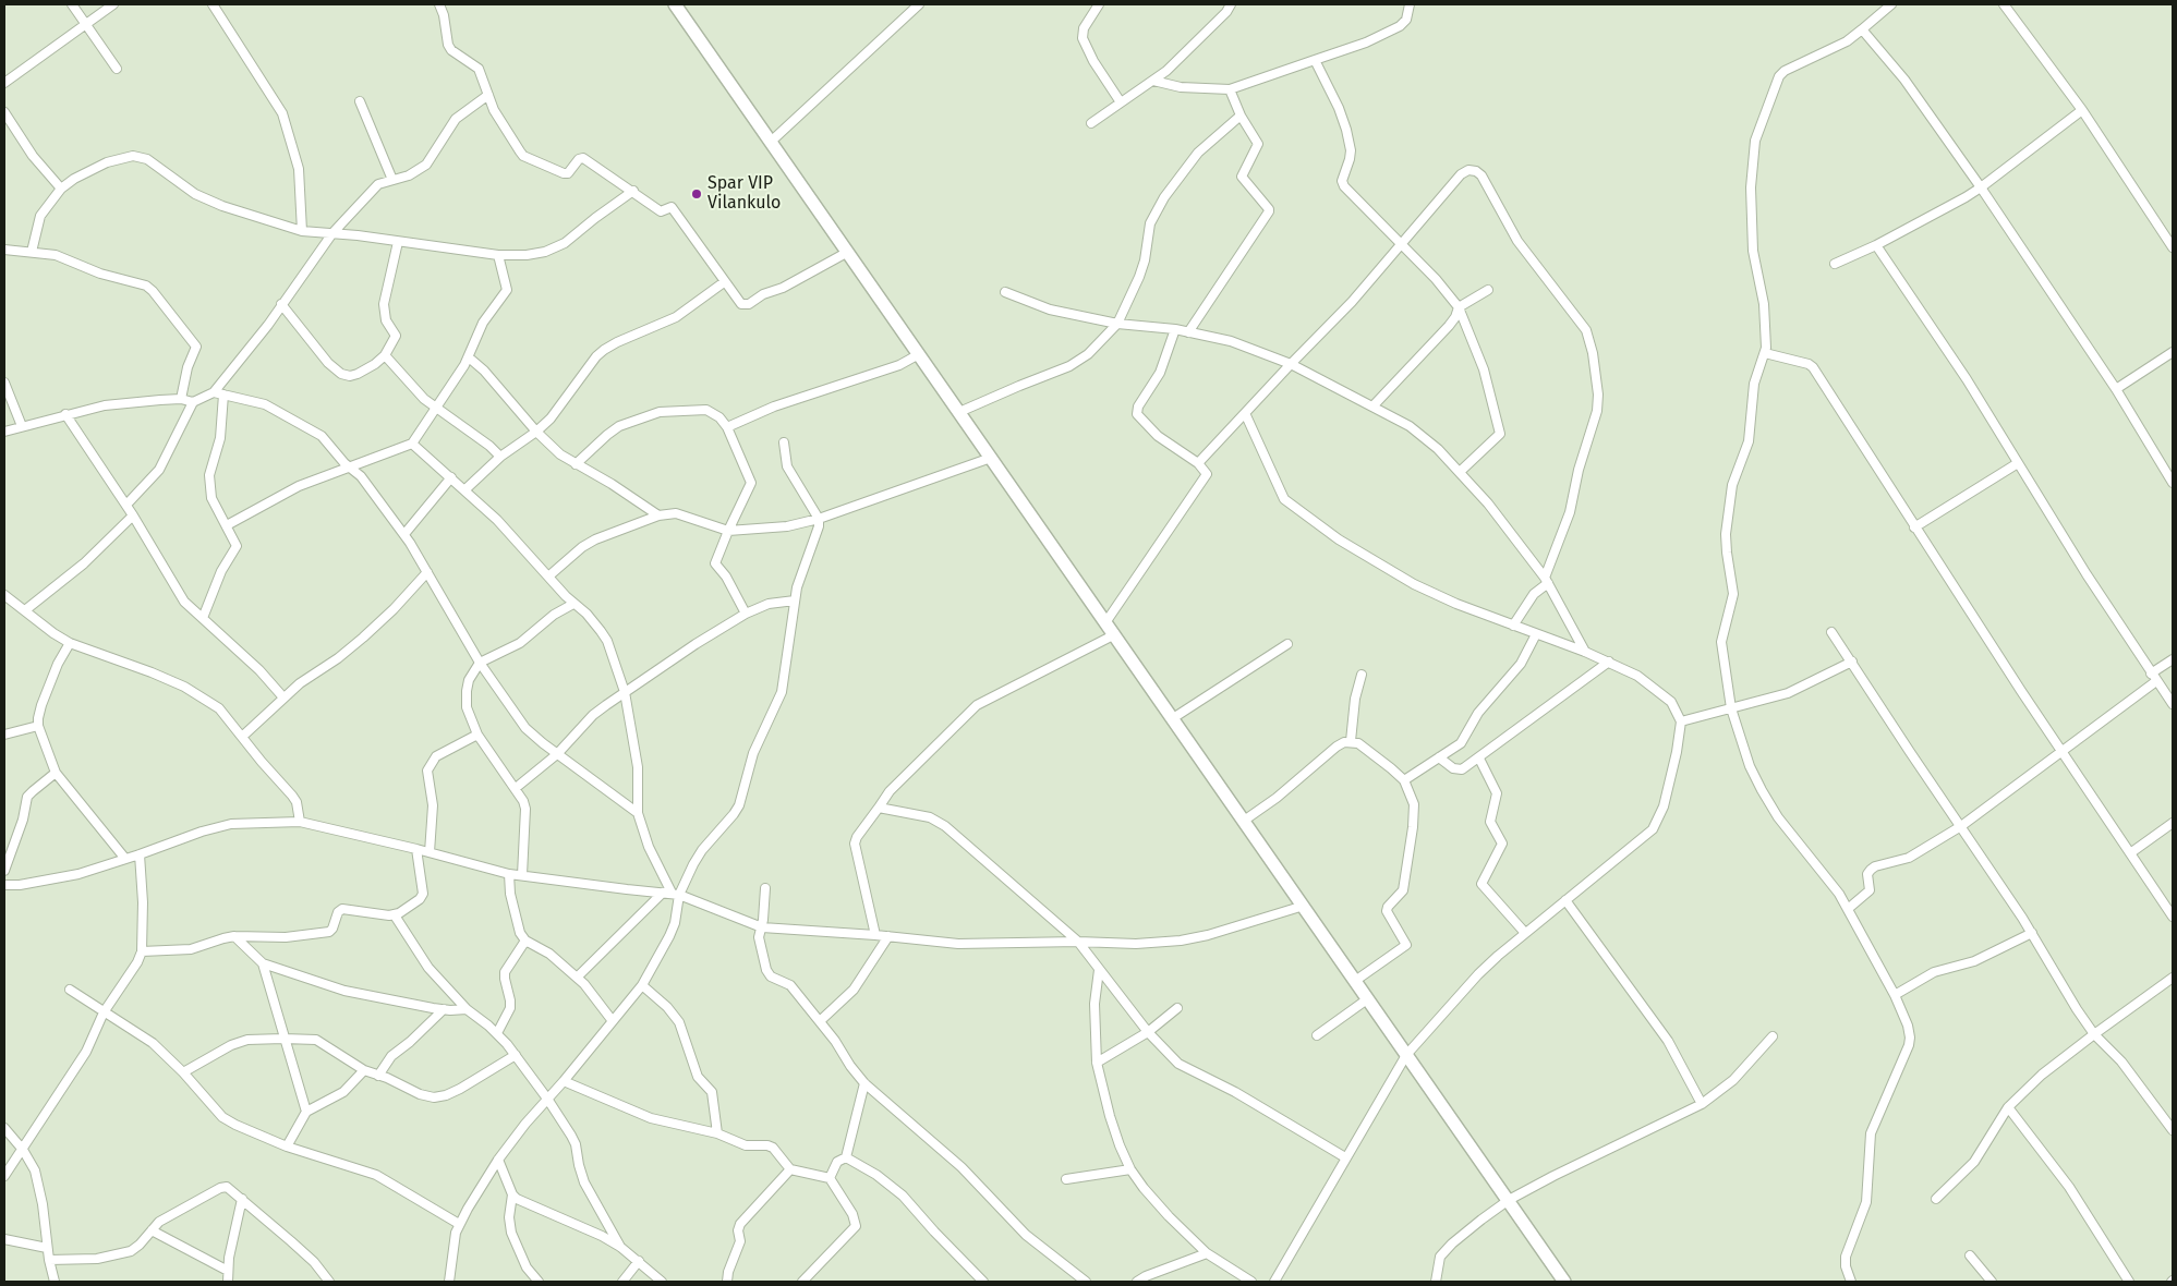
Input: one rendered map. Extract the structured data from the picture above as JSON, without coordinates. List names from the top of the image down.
{
  "places": ["Spar VIP Vilankulo"]
}
